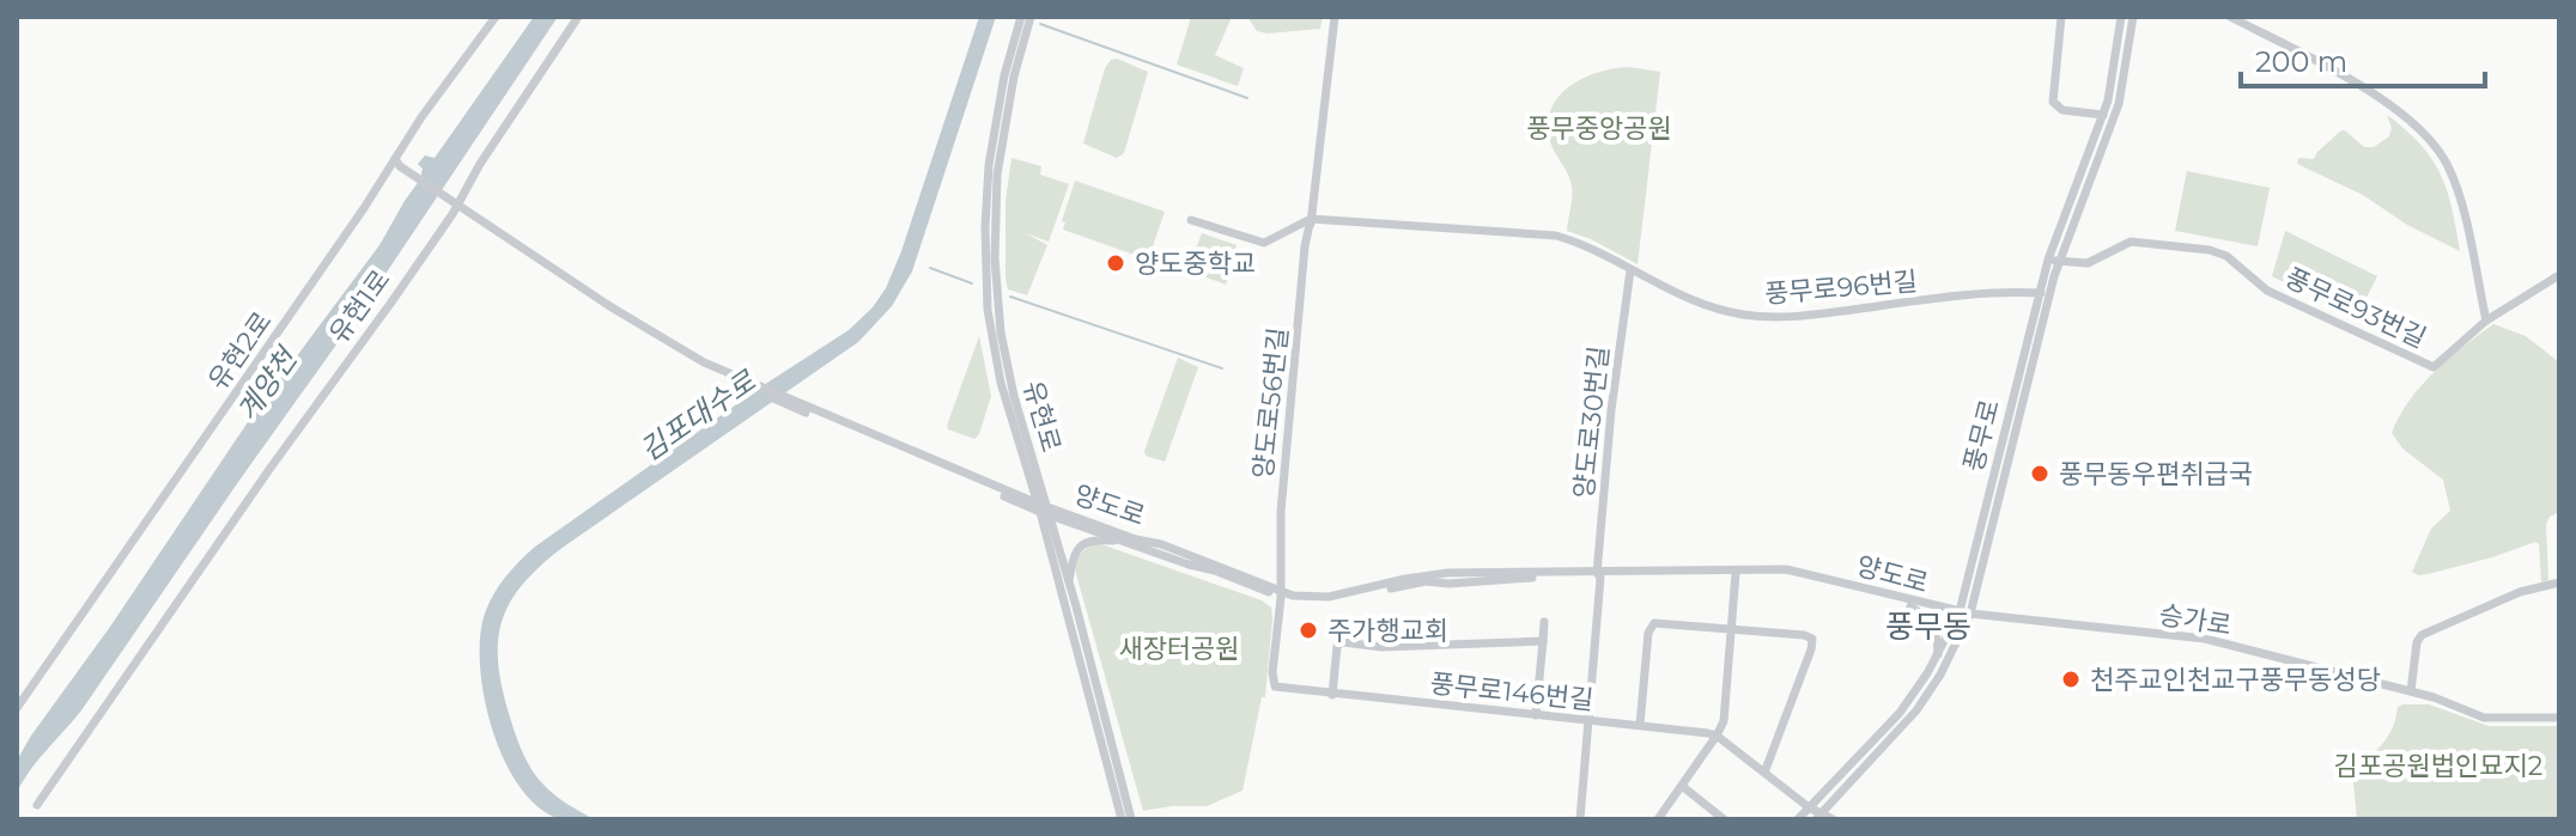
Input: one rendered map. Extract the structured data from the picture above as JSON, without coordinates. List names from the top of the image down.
{
  "streets": {
    "street": [
      "풍무로96번길",
      "유현1로",
      "풍무로93번길",
      "유현2로",
      "양도로56번길",
      "유현로",
      "양도로30번길",
      "풍무로",
      "양도로",
      "승가로",
      "풍무로146번길"
    ]
  },
  "crossings": [
    ["풍무로96번길", "양도로56번길"],
    ["풍무로96번길", "양도로30번길"],
    ["풍무로96번길", "풍무로"],
    ["유현1로", "양도로"],
    ["풍무로93번길", "풍무로"],
    ["유현2로", "양도로"],
    ["양도로56번길", "양도로"],
    ["양도로56번길", "풍무로146번길"],
    ["유현로", "양도로"],
    ["양도로30번길", "양도로"],
    ["양도로30번길", "풍무로146번길"],
    ["풍무로", "양도로"],
    ["풍무로", "승가로"],
    ["풍무로", "풍무로146번길"],
    ["양도로", "승가로"],
    ["양도로", "풍무로146번길"]
  ],
  "districts": ["풍무동"],
  "water": ["계양천", "김포대수로"],
  "parks": ["풍무중앙공원", "새장터공원", "김포공원법인묘지2"],
  "places": [
    "양도중학교",
    "풍무동우편취급국",
    "주가행교회",
    "천주교인천교구풍무동성당"
  ],
  "scale_bar": "200 m"
}
